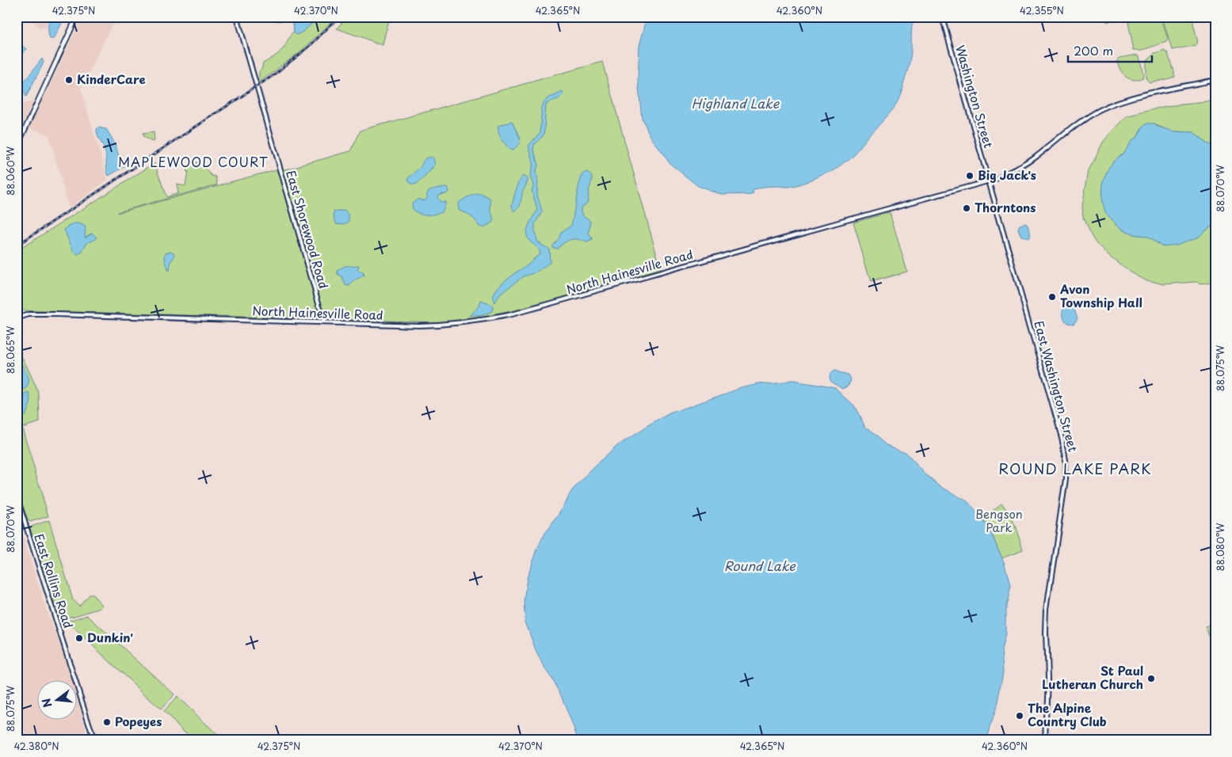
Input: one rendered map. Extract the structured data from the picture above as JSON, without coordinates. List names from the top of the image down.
{
  "streets": {
    "main road": [
      "Washington Street",
      "East Shorewood Road",
      "North Hainesville Road",
      "East Washington Street",
      "East Rollins Road"
    ]
  },
  "crossings": [
    ["Washington Street", "North Hainesville Road"],
    ["Washington Street", "East Washington Street"],
    ["East Shorewood Road", "North Hainesville Road"],
    ["North Hainesville Road", "East Washington Street"]
  ],
  "districts": ["MAPLEWOOD COURT", "ROUND LAKE PARK"],
  "water": ["Highland Lake", "Round Lake"],
  "parks": ["Bengson Park"],
  "places": [
    "KinderCare",
    "Big Jack's",
    "Thorntons",
    "Avon Township Hall",
    "Dunkin'",
    "St Paul Lutheran Church",
    "The Alpine Country Club",
    "Popeyes"
  ],
  "scale_bar": "200 m",
  "north": "left",
  "coordinates": [
    "42.375°N",
    "42.370°N",
    "42.365°N",
    "42.360°N",
    "42.355°N",
    "88.060°W",
    "88.070°W",
    "88.065°W",
    "88.075°W",
    "88.080°W",
    "42.380°N"
  ]
}
